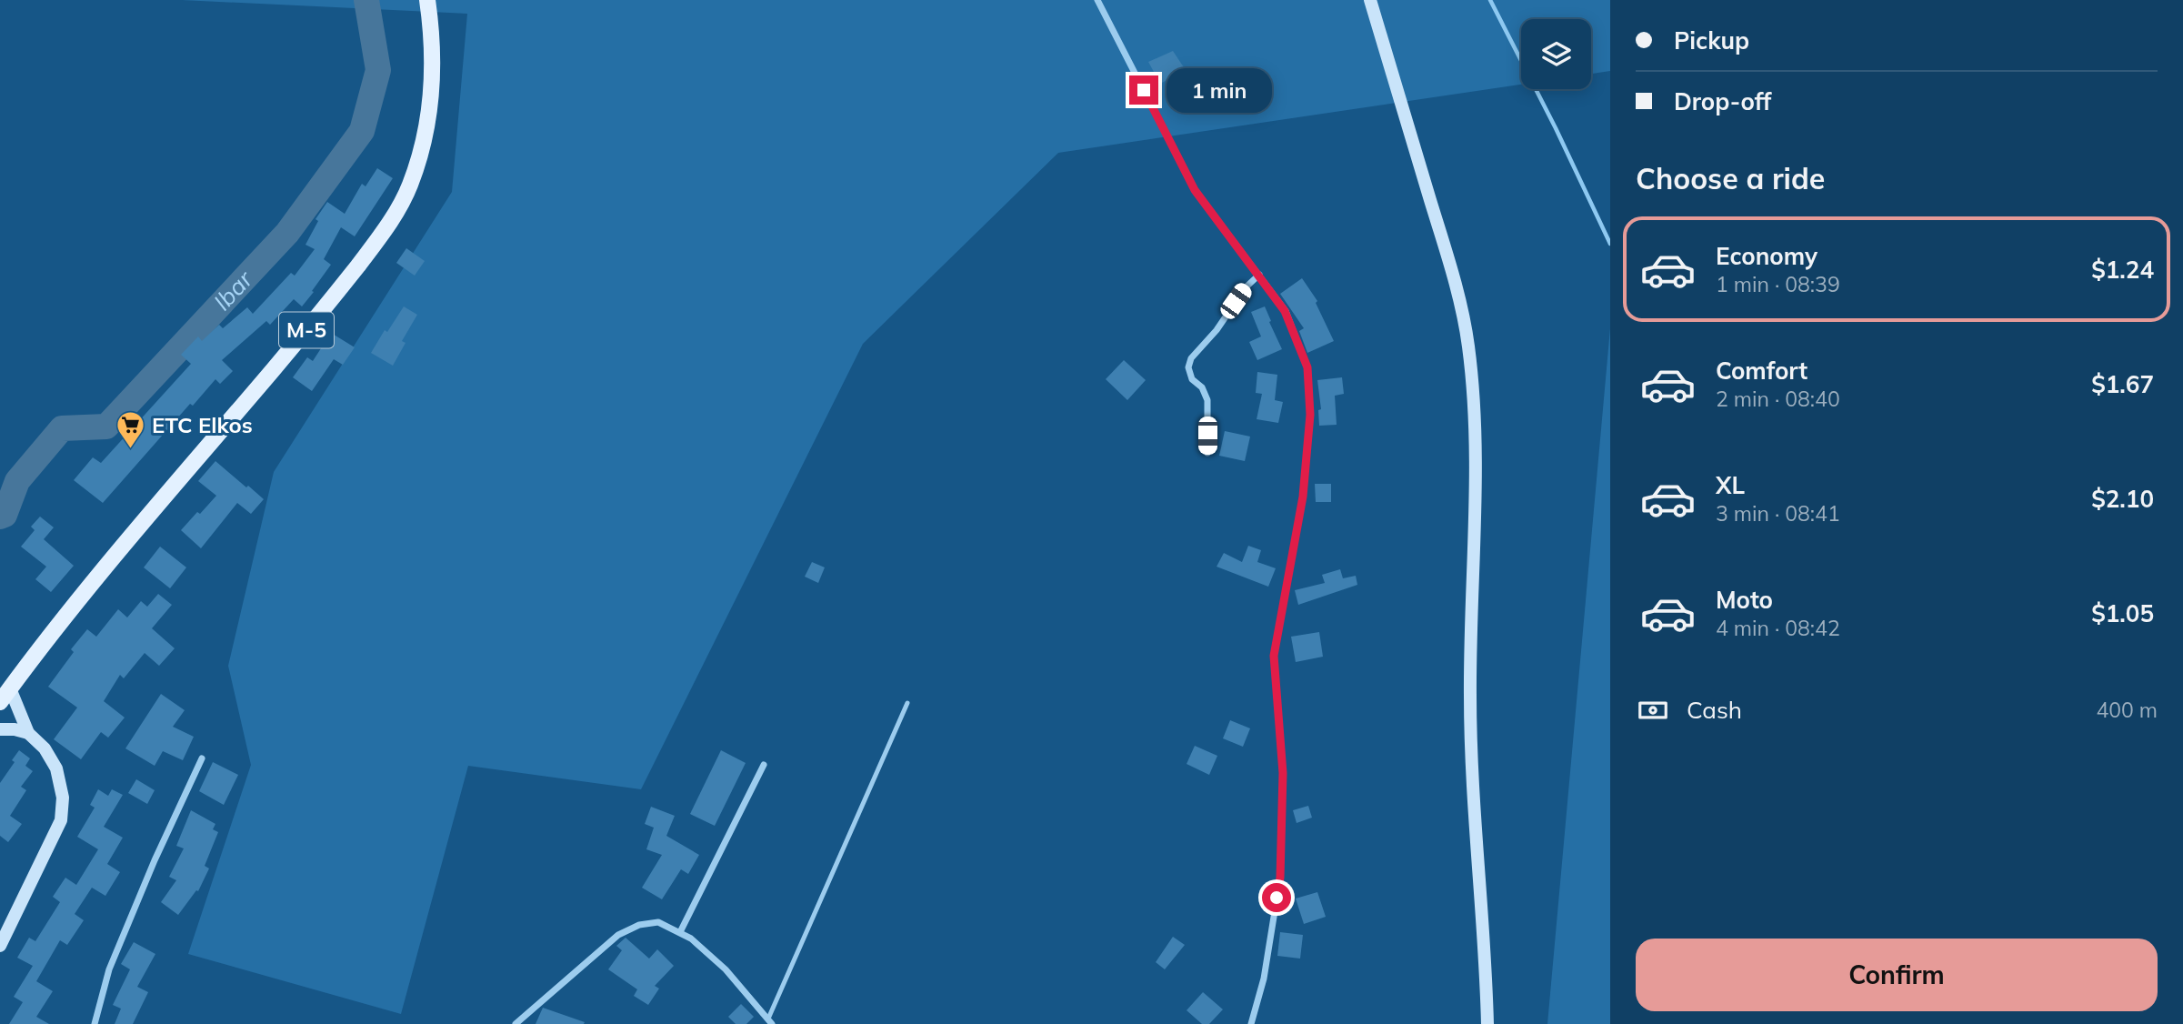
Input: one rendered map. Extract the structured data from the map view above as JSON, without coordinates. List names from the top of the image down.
{
  "streets": {
    "main road": ["M-5"]
  },
  "water": ["Ibar"],
  "places": {
    "supermarket": ["ETC Elkos"]
  },
  "page": {
    "banner": ["Pickup", "Drop-off"],
    "bubble": "1 min",
    "heading": "Choose a ride",
    "list": [
      {
        "name": "Economy",
        "note": "1 min · 08:39",
        "value": "$1.24"
      },
      {
        "name": "Comfort",
        "note": "2 min · 08:40",
        "value": "$1.67"
      },
      {
        "name": "XL",
        "note": "3 min · 08:41",
        "value": "$2.10"
      },
      {
        "name": "Moto",
        "note": "4 min · 08:42",
        "value": "$1.05"
      }
    ],
    "pay": ["Cash", "400 m"],
    "buttons": "Confirm"
  }
}
